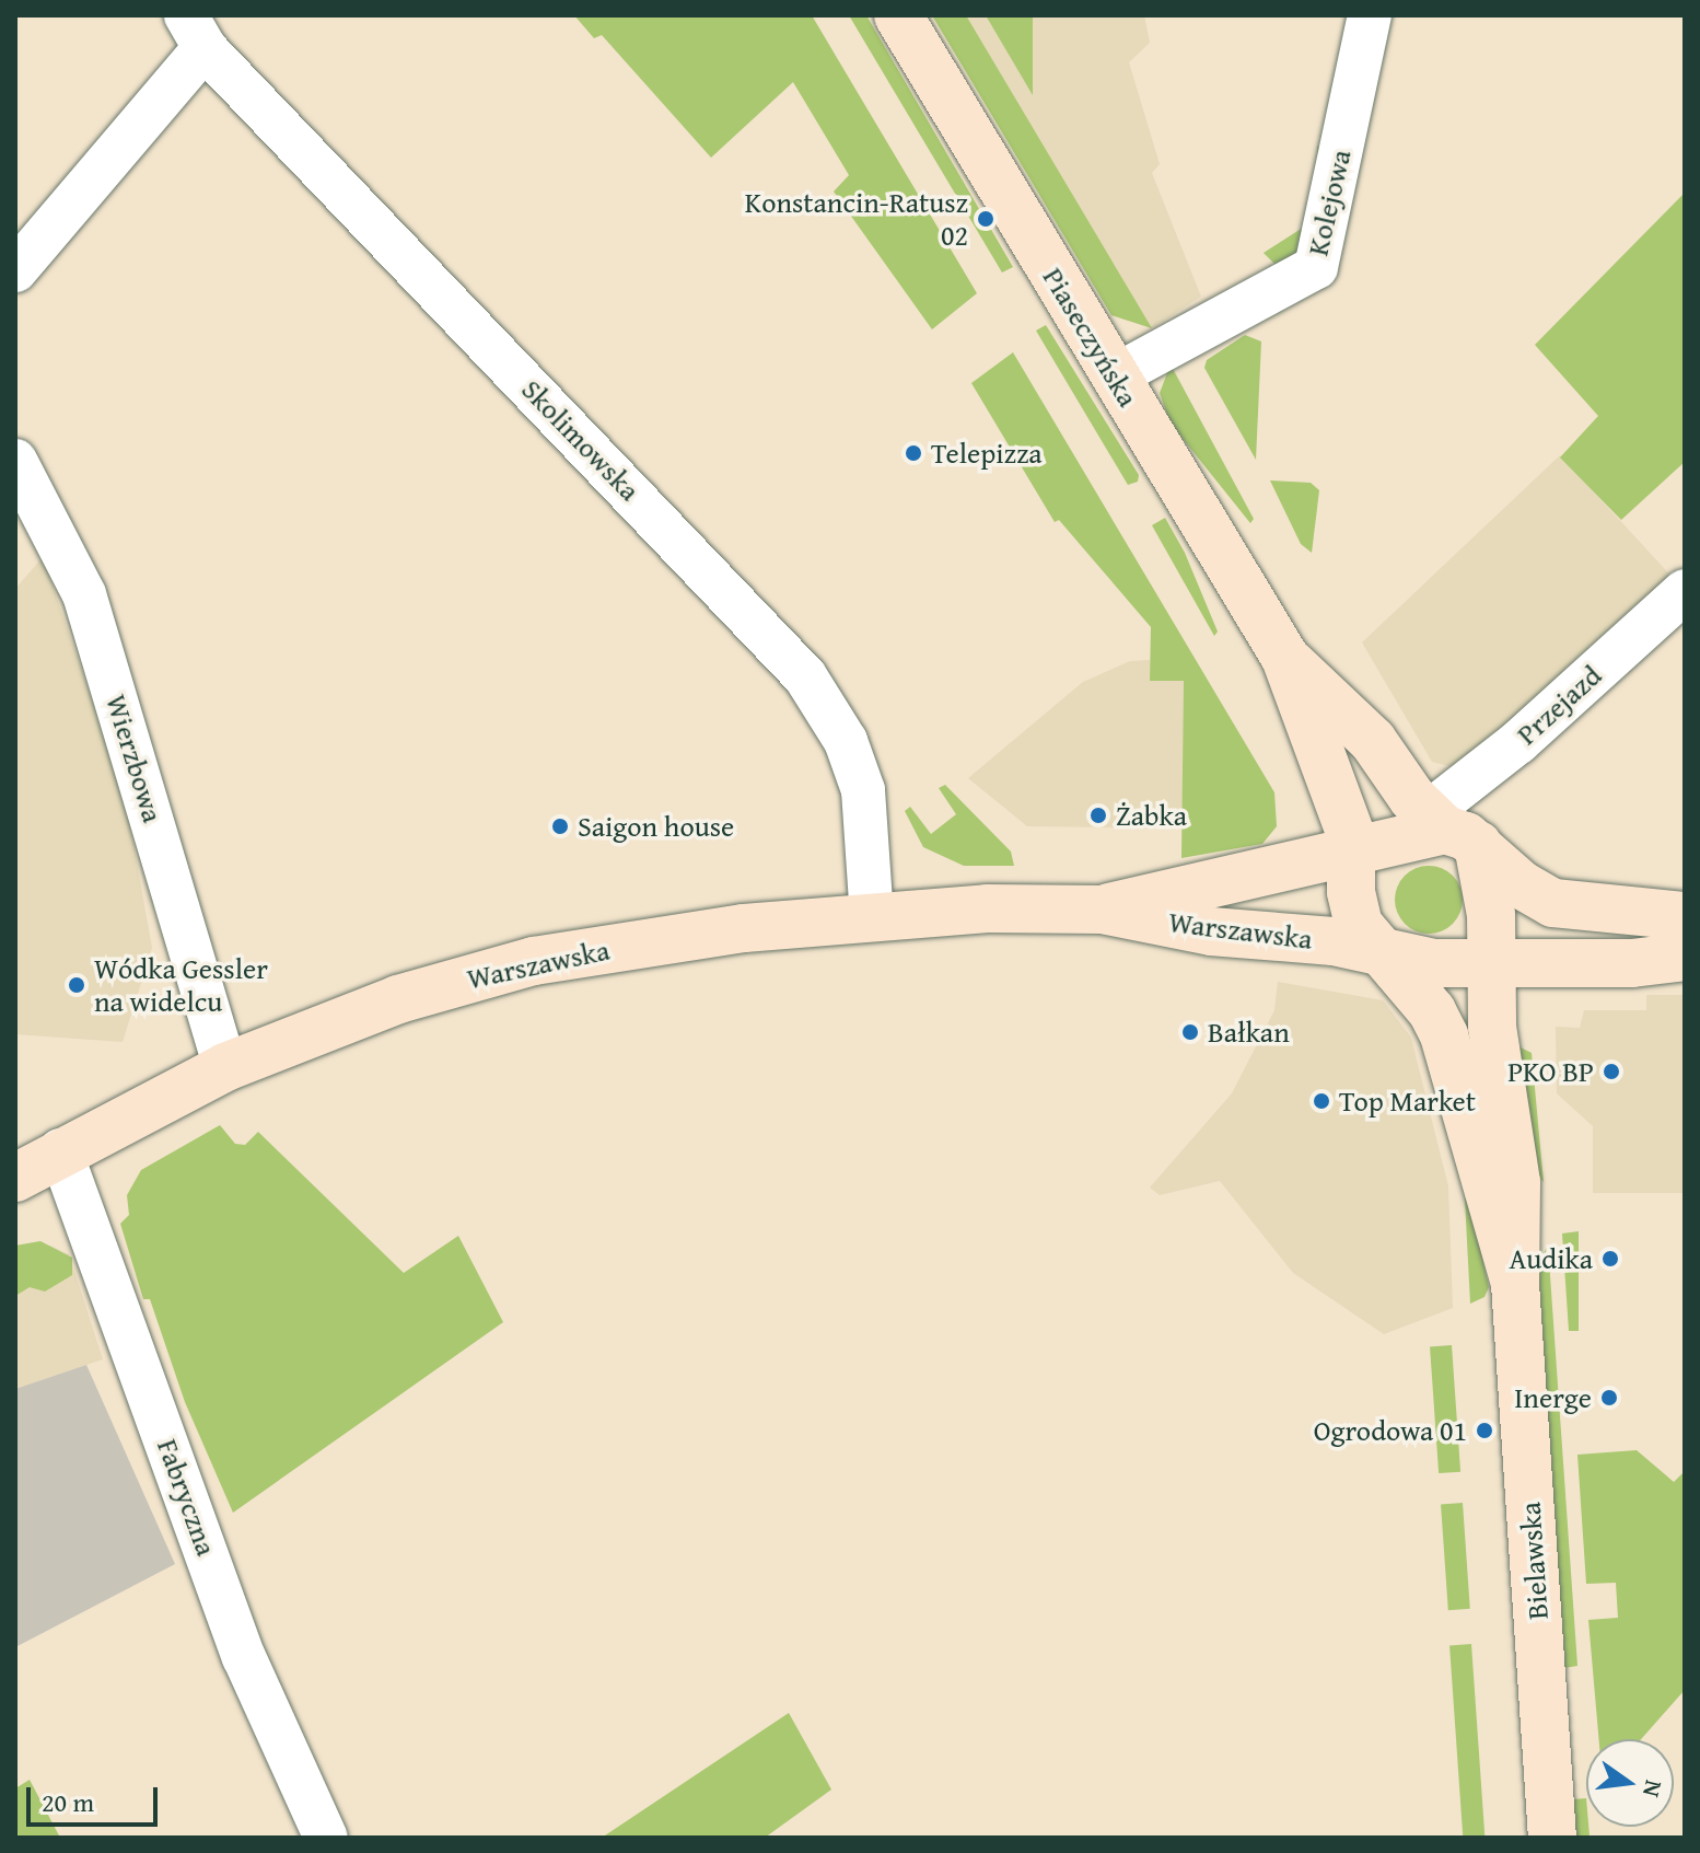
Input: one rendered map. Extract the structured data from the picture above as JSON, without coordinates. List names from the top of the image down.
{
  "streets": {
    "main road": ["Piaseczyńska", "Warszawska", "Bielawska"],
    "street": [
      "Kolejowa",
      "Skolimowska",
      "Przejazd",
      "Wierzbowa",
      "Fabryczna"
    ]
  },
  "crossings": [
    ["Kolejowa", "Piaseczyńska"],
    ["Piaseczyńska", "Przejazd"],
    ["Piaseczyńska", "Warszawska"],
    ["Piaseczyńska", "Bielawska"],
    ["Skolimowska", "Warszawska"],
    ["Przejazd", "Warszawska"],
    ["Przejazd", "Bielawska"],
    ["Wierzbowa", "Warszawska"],
    ["Warszawska", "Fabryczna"],
    ["Warszawska", "Bielawska"]
  ],
  "places": [
    "Konstancin-Ratusz 02",
    "Telepizza",
    "Żabka",
    "Saigon house",
    "Wódka Gessler na widelcu",
    "Bałkan",
    "PKO BP",
    "Top Market",
    "Audika",
    "Inerge",
    "Ogrodowa 01"
  ],
  "scale_bar": "20 m",
  "north": "right"
}
